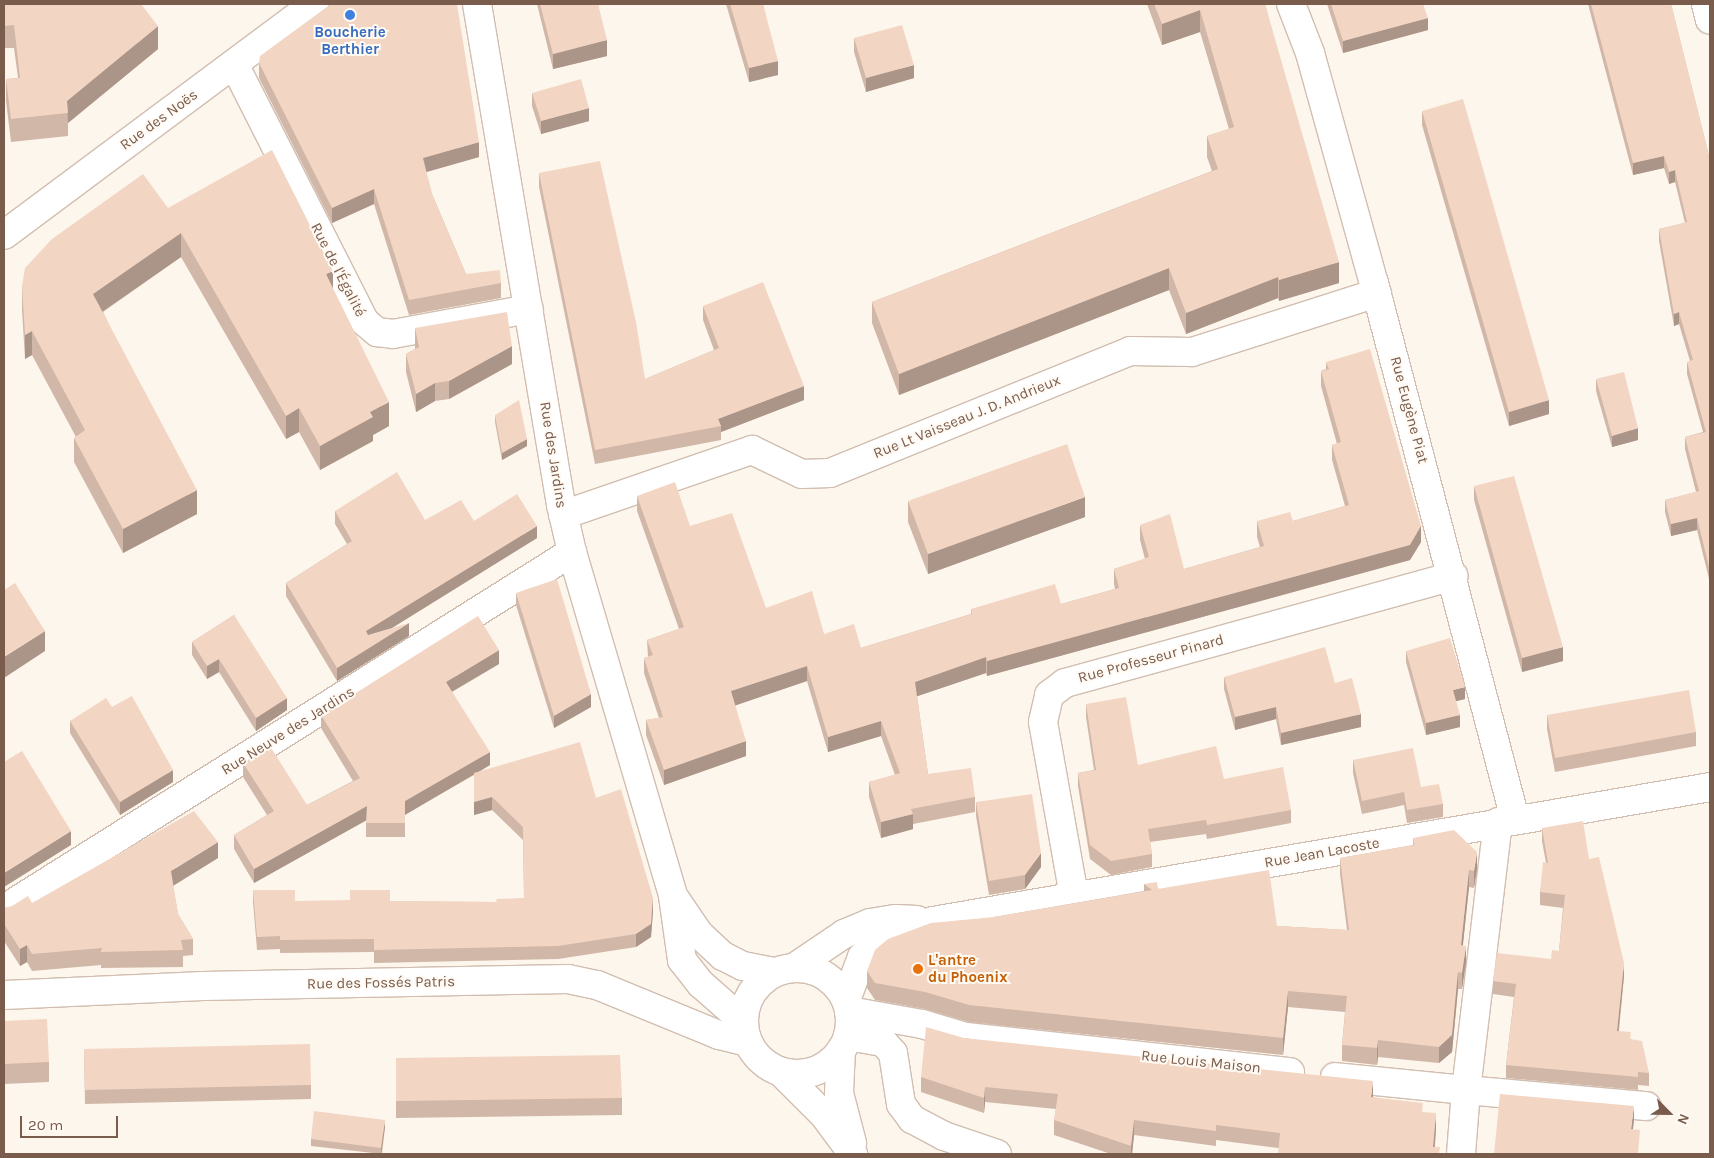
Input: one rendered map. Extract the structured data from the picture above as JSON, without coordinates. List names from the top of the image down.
{
  "streets": {
    "street": [
      "Rue des Noës",
      "Rue de l'Égalité",
      "Rue Eugène Piat",
      "Rue Lt Vaisseau J. D. Andrieux",
      "Rue des Jardins",
      "Rue Professeur Pinard",
      "Rue Neuve des Jardins",
      "Rue Jean Lacoste",
      "Rue des Fossés Patris",
      "Rue Louis Maison"
    ]
  },
  "crossings": [
    ["Rue des Noës", "Rue de l'Égalité"],
    ["Rue de l'Égalité", "Rue des Jardins"],
    ["Rue Eugène Piat", "Rue Lt Vaisseau J. D. Andrieux"],
    ["Rue Eugène Piat", "Rue Professeur Pinard"],
    ["Rue Eugène Piat", "Rue Jean Lacoste"],
    ["Rue Lt Vaisseau J. D. Andrieux", "Rue des Jardins"],
    ["Rue des Jardins", "Rue Neuve des Jardins"],
    ["Rue des Jardins", "Rue Jean Lacoste"],
    ["Rue des Jardins", "Rue des Fossés Patris"],
    ["Rue des Jardins", "Rue Louis Maison"],
    ["Rue Professeur Pinard", "Rue Jean Lacoste"],
    ["Rue Jean Lacoste", "Rue des Fossés Patris"],
    ["Rue Jean Lacoste", "Rue Louis Maison"],
    ["Rue des Fossés Patris", "Rue Louis Maison"]
  ],
  "places": ["Boucherie Berthier", "L'antre du Phoenix"],
  "scale_bar": "20 m",
  "north": "bottom right"
}
